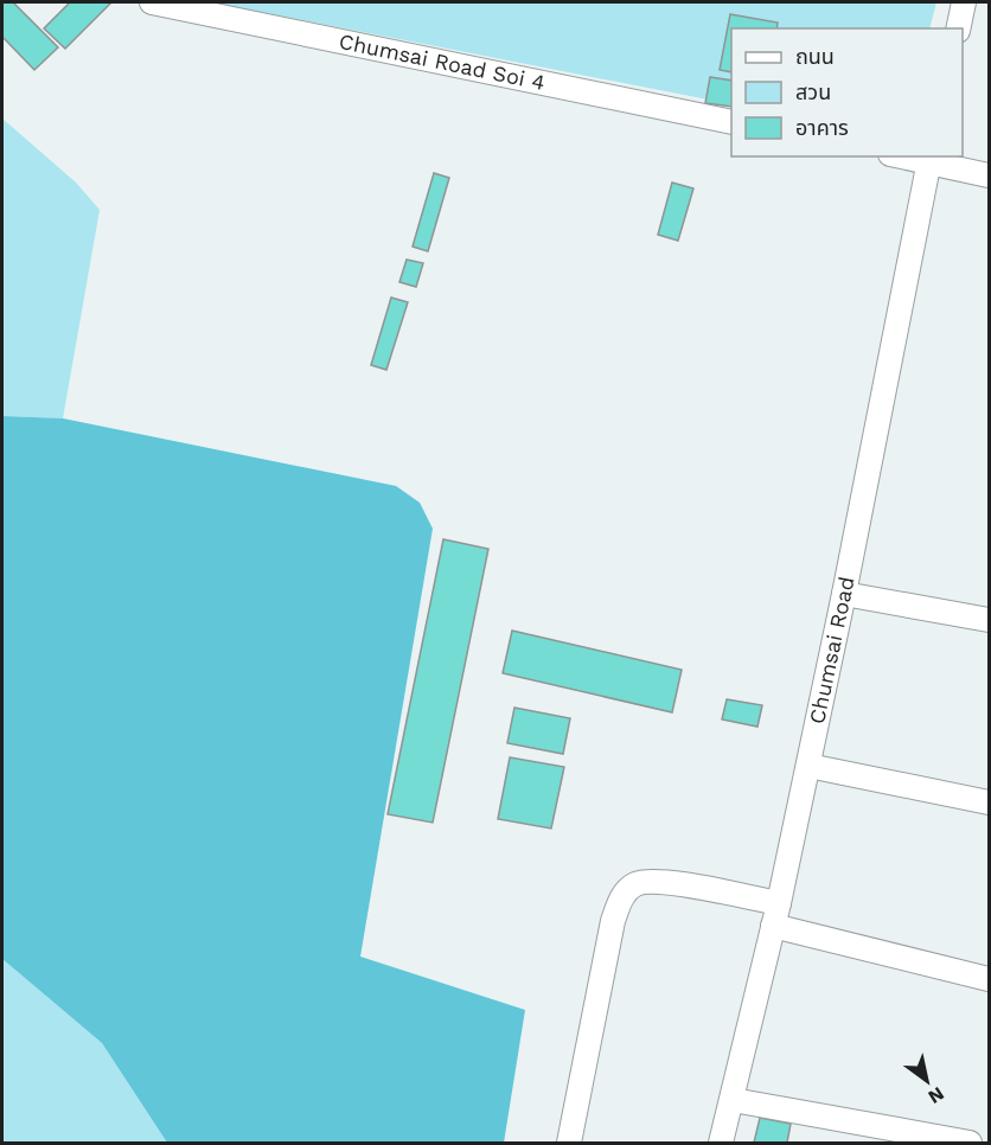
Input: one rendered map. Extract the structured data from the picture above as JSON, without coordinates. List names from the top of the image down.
{
  "streets": {
    "street": ["Chumsai Road Soi 4", "Chumsai Road"]
  },
  "legend": ["ถนน", "สวน", "อาคาร"],
  "north": "bottom right"
}
